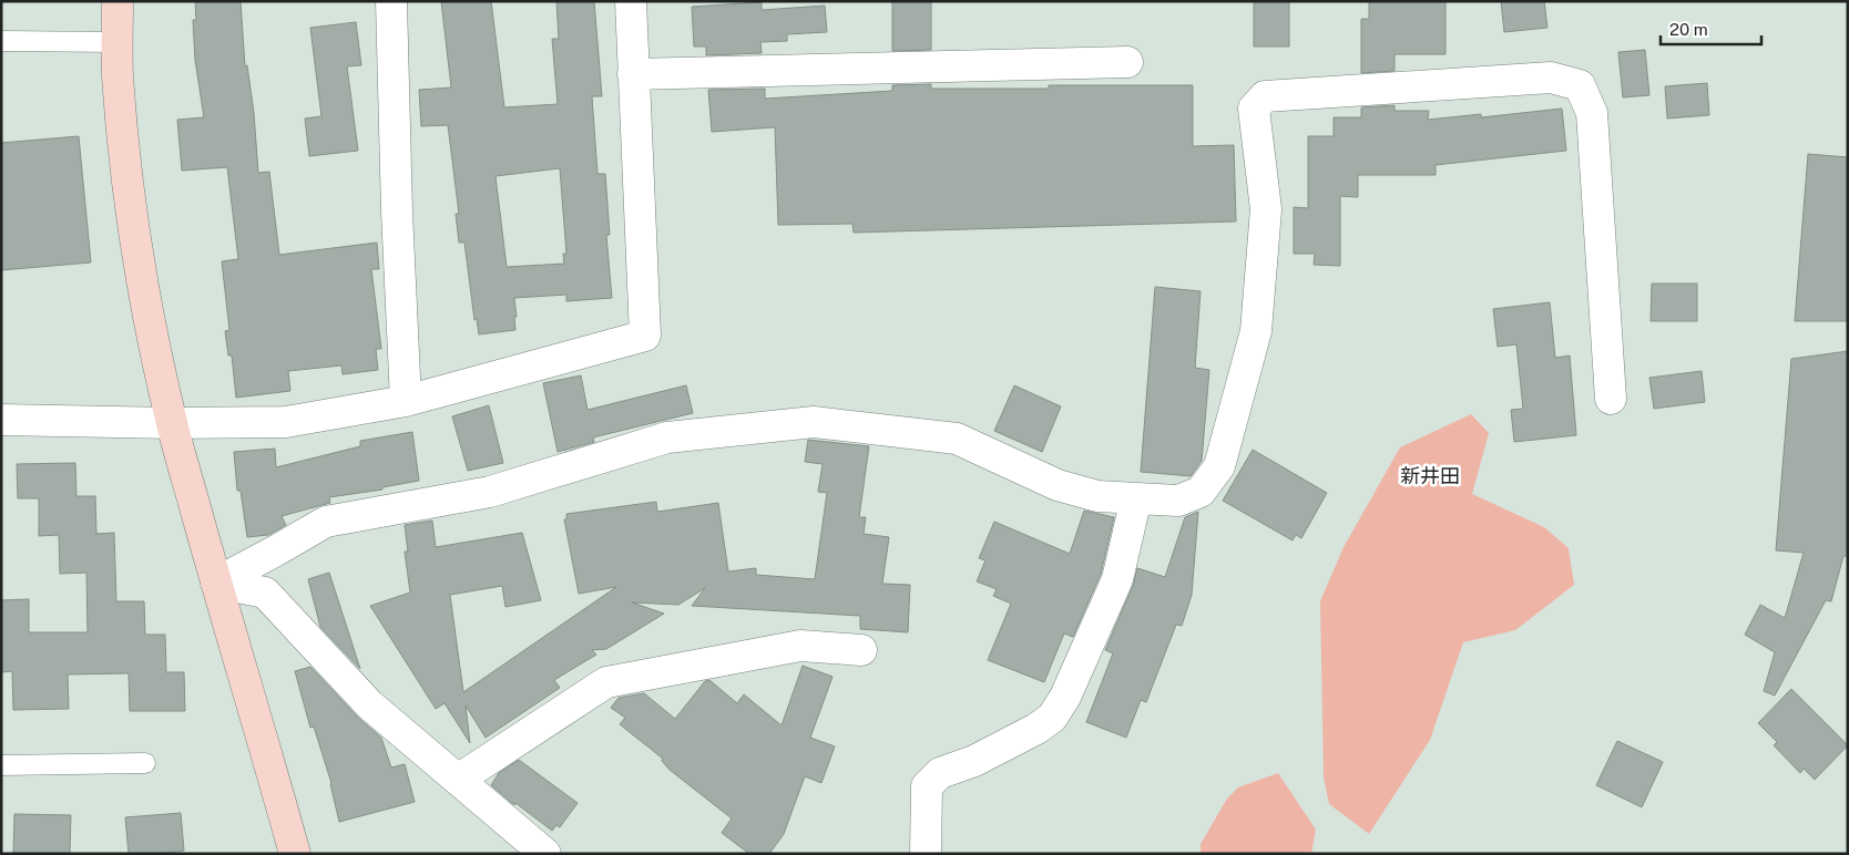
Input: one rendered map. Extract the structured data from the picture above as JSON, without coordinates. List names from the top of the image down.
{
  "districts": ["新井田"],
  "scale_bar": "20 m"
}
